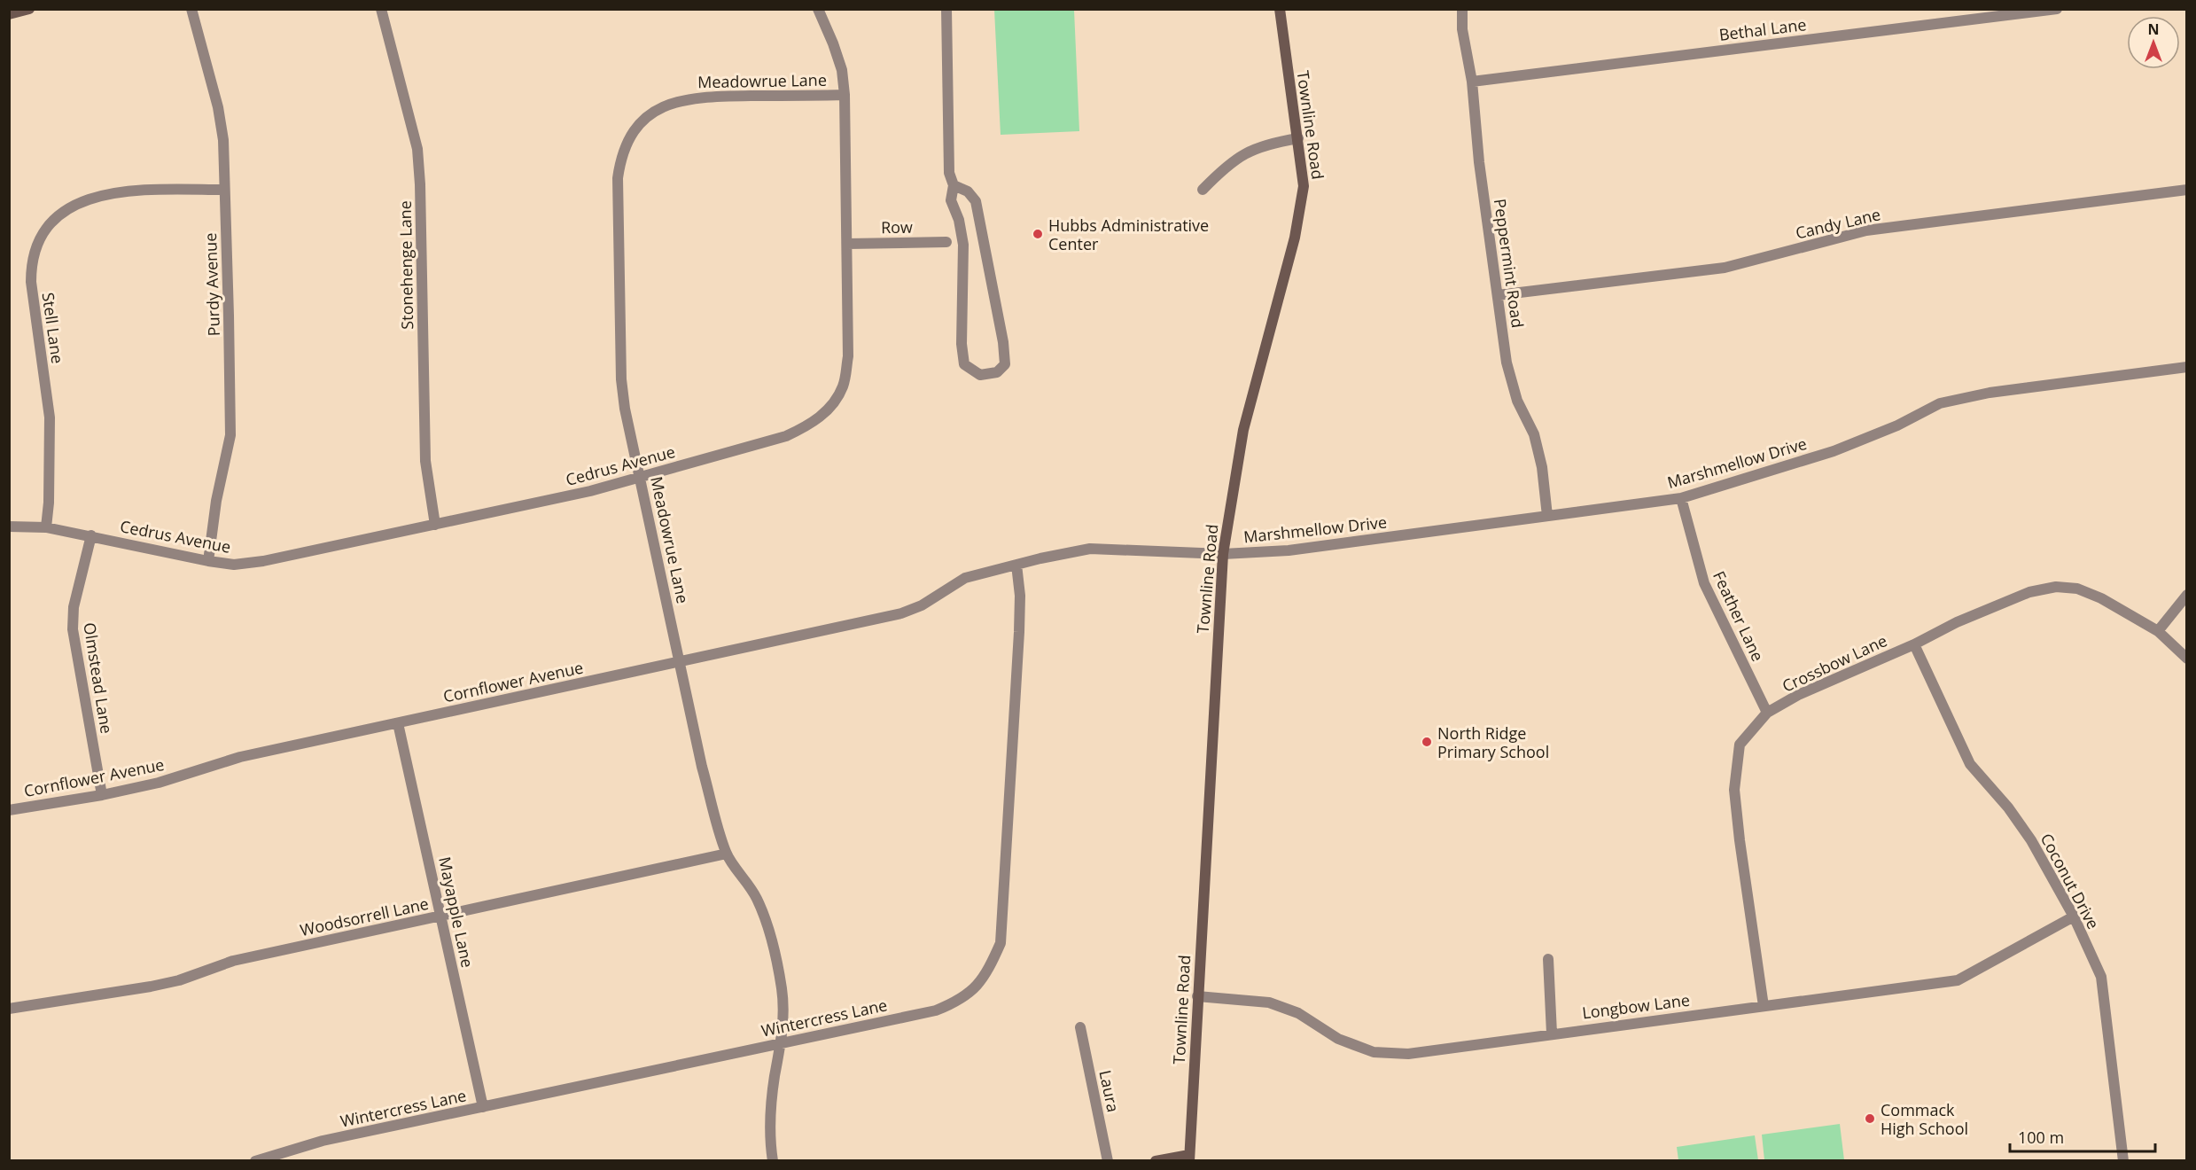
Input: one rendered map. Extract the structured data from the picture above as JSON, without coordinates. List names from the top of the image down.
{
  "streets": {
    "main road": ["Townline Road"],
    "street": [
      "Bethal Lane",
      "Meadowrue Lane",
      "Candy Lane",
      "Row",
      "Peppermint Road",
      "Stonehenge Lane",
      "Purdy Avenue",
      "Stell Lane",
      "Marshmellow Drive",
      "Cedrus Avenue",
      "Feather Lane",
      "Crossbow Lane",
      "Olmstead Lane",
      "Cornflower Avenue",
      "Coconut Drive",
      "Mayapple Lane",
      "Woodsorrell Lane",
      "Longbow Lane",
      "Wintercress Lane",
      "Laura"
    ]
  },
  "crossings": [
    ["Bethal Lane", "Peppermint Road"],
    ["Meadowrue Lane", "Cedrus Avenue"],
    ["Meadowrue Lane", "Cornflower Avenue"],
    ["Meadowrue Lane", "Woodsorrell Lane"],
    ["Meadowrue Lane", "Wintercress Lane"],
    ["Townline Road", "Marshmellow Drive"],
    ["Townline Road", "Longbow Lane"],
    ["Candy Lane", "Peppermint Road"],
    ["Row", "Cedrus Avenue"],
    ["Peppermint Road", "Marshmellow Drive"],
    ["Stonehenge Lane", "Cedrus Avenue"],
    ["Purdy Avenue", "Stell Lane"],
    ["Purdy Avenue", "Cedrus Avenue"],
    ["Stell Lane", "Cedrus Avenue"],
    ["Marshmellow Drive", "Feather Lane"],
    ["Marshmellow Drive", "Cornflower Avenue"],
    ["Marshmellow Drive", "Wintercress Lane"],
    ["Cedrus Avenue", "Olmstead Lane"],
    ["Feather Lane", "Crossbow Lane"],
    ["Crossbow Lane", "Coconut Drive"],
    ["Crossbow Lane", "Longbow Lane"],
    ["Olmstead Lane", "Cornflower Avenue"],
    ["Cornflower Avenue", "Mayapple Lane"],
    ["Cornflower Avenue", "Wintercress Lane"],
    ["Coconut Drive", "Longbow Lane"],
    ["Mayapple Lane", "Woodsorrell Lane"],
    ["Mayapple Lane", "Wintercress Lane"]
  ],
  "places": ["Hubbs Administrative Center", "North Ridge Primary School", "Commack High School"],
  "scale_bar": "100 m",
  "north": "top"
}
